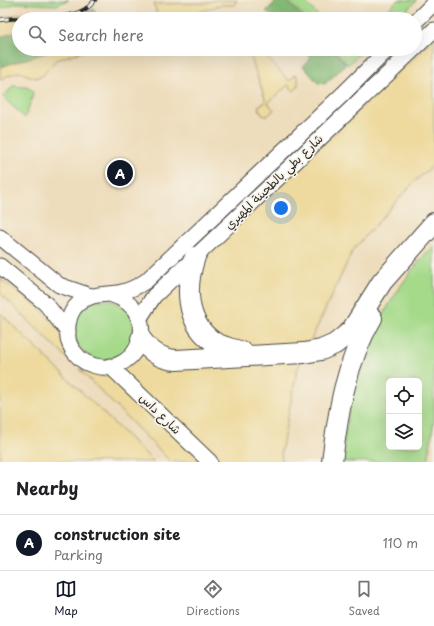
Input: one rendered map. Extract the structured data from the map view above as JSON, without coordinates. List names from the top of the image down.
{
  "streets": {
    "street": ["شارع بطي بالطحينة المهيري", "شارع داس"]
  },
  "crossings": [
    ["شارع بطي بالطحينة المهيري", "شارع داس"]
  ],
  "page": {
    "search": "Search here",
    "pins": "A",
    "heading": "Nearby",
    "list": [
      {
        "mark": "A",
        "name": "construction site",
        "note": "Parking",
        "value": "110 m"
      }
    ],
    "nav": ["Map", "Directions", "Saved"]
  }
}
